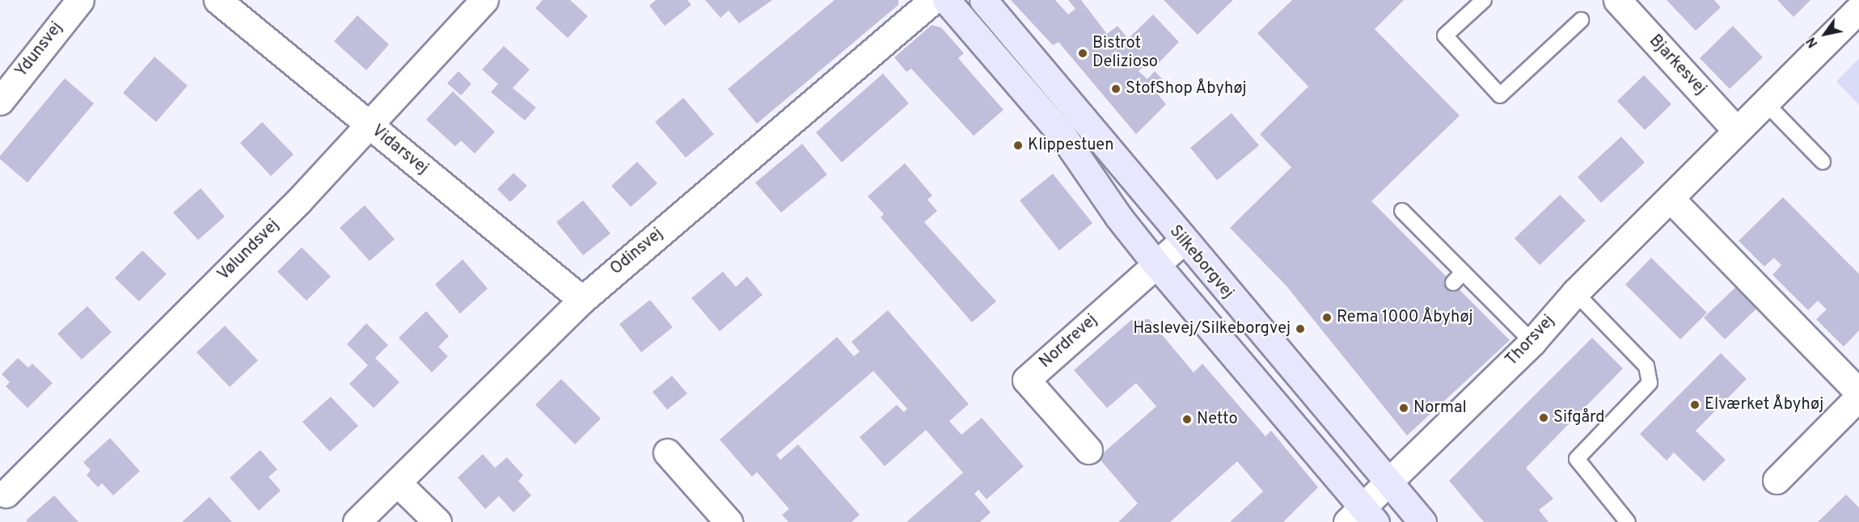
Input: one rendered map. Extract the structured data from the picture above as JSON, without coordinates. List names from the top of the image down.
{
  "streets": {
    "street": [
      "Ydunsvej",
      "Bjarkesvej",
      "Vidarsvej",
      "Vølundsvej",
      "Odinsvej",
      "Silkeborgvej",
      "Thorsvej",
      "Nordrevej"
    ]
  },
  "crossings": [
    ["Bjarkesvej", "Thorsvej"],
    ["Vidarsvej", "Vølundsvej"],
    ["Vidarsvej", "Odinsvej"],
    ["Silkeborgvej", "Thorsvej"],
    ["Silkeborgvej", "Nordrevej"]
  ],
  "places": [
    "Bistrot Delizioso",
    "StofShop Åbyhøj",
    "Klippestuen",
    "Rema 1000 Åbyhøj",
    "Haslevej/Silkeborgvej",
    "Elværket Åbyhøj",
    "Normal",
    "Sifgård",
    "Netto"
  ],
  "north": "bottom left"
}
